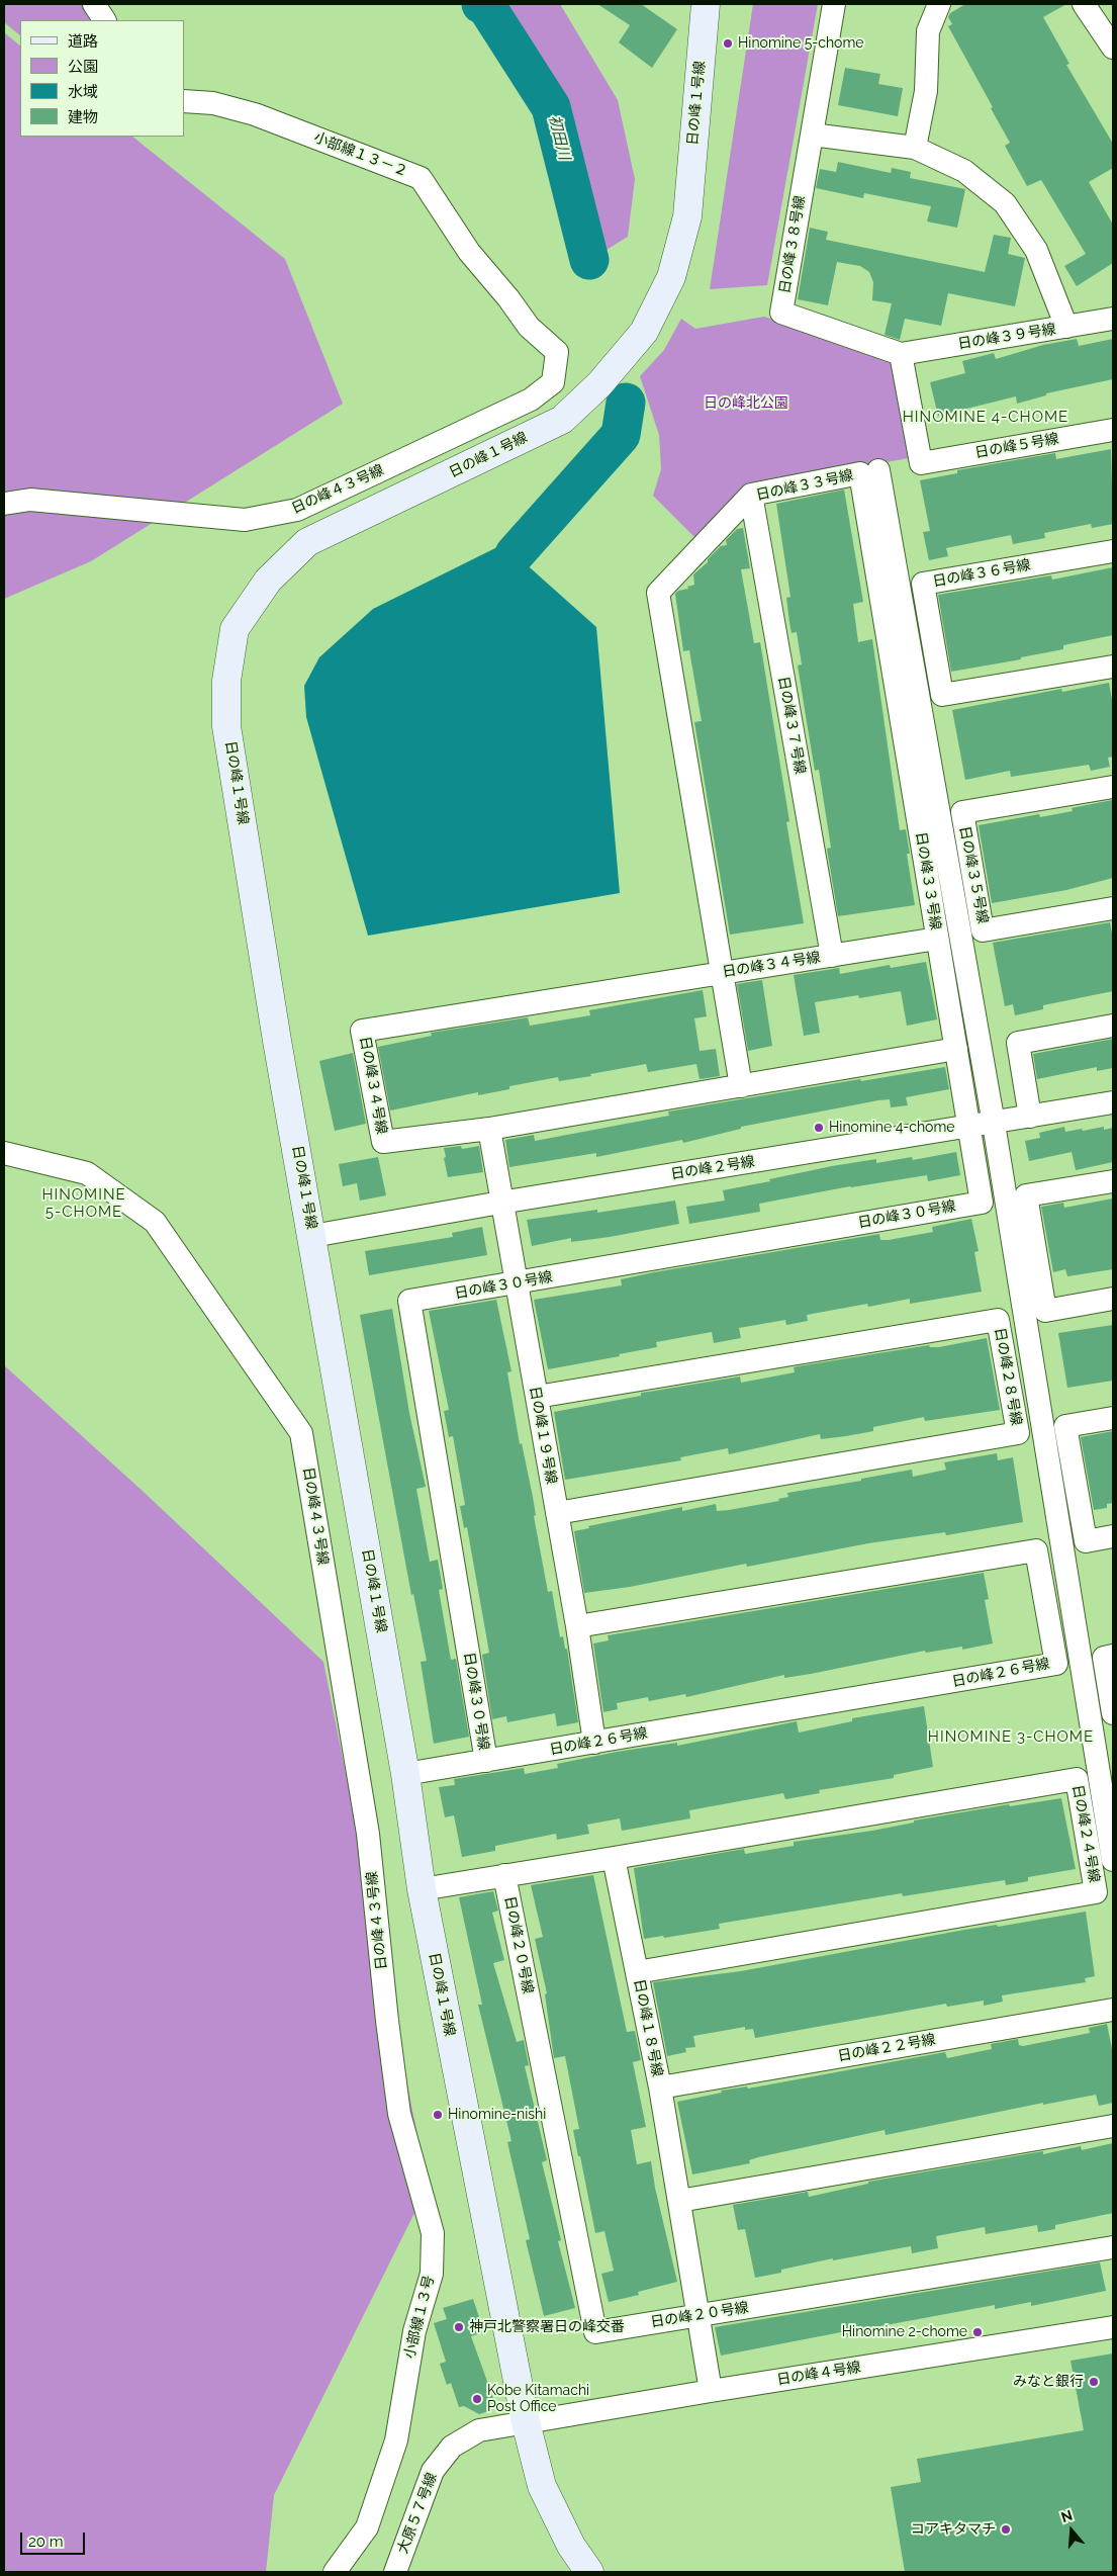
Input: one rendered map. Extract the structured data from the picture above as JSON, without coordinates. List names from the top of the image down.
{
  "streets": {
    "street": [
      "日の峰１号線",
      "小部線１３－２",
      "日の峰３８号線",
      "日の峰３９号線",
      "日の峰５号線",
      "日の峰３３号線",
      "日の峰４３号線",
      "日の峰３６号線",
      "日の峰３７号線",
      "日の峰３５号線",
      "日の峰３４号線",
      "日の峰２号線",
      "日の峰３０号線",
      "日の峰２８号線",
      "日の峰１９号線",
      "日の峰２６号線",
      "日の峰２４号線",
      "日の峰２０号線",
      "日の峰１８号線",
      "日の峰２２号線",
      "小部線１３号",
      "日の峰４号線",
      "大原５７号線"
    ]
  },
  "crossings": [
    ["日の峰１号線", "日の峰２号線"],
    ["日の峰１号線", "日の峰２６号線"],
    ["日の峰１号線", "日の峰４号線"],
    ["日の峰１号線", "大原５７号線"],
    ["小部線１３－２", "日の峰４３号線"],
    ["日の峰３８号線", "日の峰３９号線"],
    ["日の峰３８号線", "日の峰５号線"],
    ["日の峰３９号線", "日の峰５号線"],
    ["日の峰３３号線", "日の峰３７号線"],
    ["日の峰３３号線", "日の峰３４号線"],
    ["日の峰３３号線", "日の峰２号線"],
    ["日の峰３３号線", "日の峰３０号線"],
    ["日の峰４３号線", "小部線１３号"],
    ["日の峰３７号線", "日の峰３４号線"],
    ["日の峰３４号線", "日の峰１９号線"],
    ["日の峰２号線", "日の峰３０号線"],
    ["日の峰２号線", "日の峰１９号線"],
    ["日の峰３０号線", "日の峰１９号線"],
    ["日の峰３０号線", "日の峰２６号線"],
    ["日の峰２８号線", "日の峰１９号線"],
    ["日の峰１９号線", "日の峰２６号線"],
    ["日の峰２４号線", "日の峰１８号線"],
    ["日の峰２０号線", "日の峰１８号線"],
    ["日の峰１８号線", "日の峰２２号線"],
    ["日の峰１８号線", "日の峰４号線"],
    ["日の峰４号線", "大原５７号線"]
  ],
  "districts": ["HINOMINE 4-CHOME", "HINOMINE 5-CHOME", "HINOMINE 3-CHOME"],
  "water": ["初田川"],
  "parks": ["日の峰北公園"],
  "places": [
    "Hinomine 5-chome",
    "Hinomine 4-chome",
    "Hinomine-nishi",
    "神戸北警察署日の峰交番",
    "Hinomine 2-chome",
    "みなと銀行",
    "Kobe Kitamachi Post Office",
    "コアキタマチ"
  ],
  "legend": [
    "道路",
    "公園",
    "水域",
    "建物"
  ],
  "scale_bar": "20 m",
  "north": "top"
}
